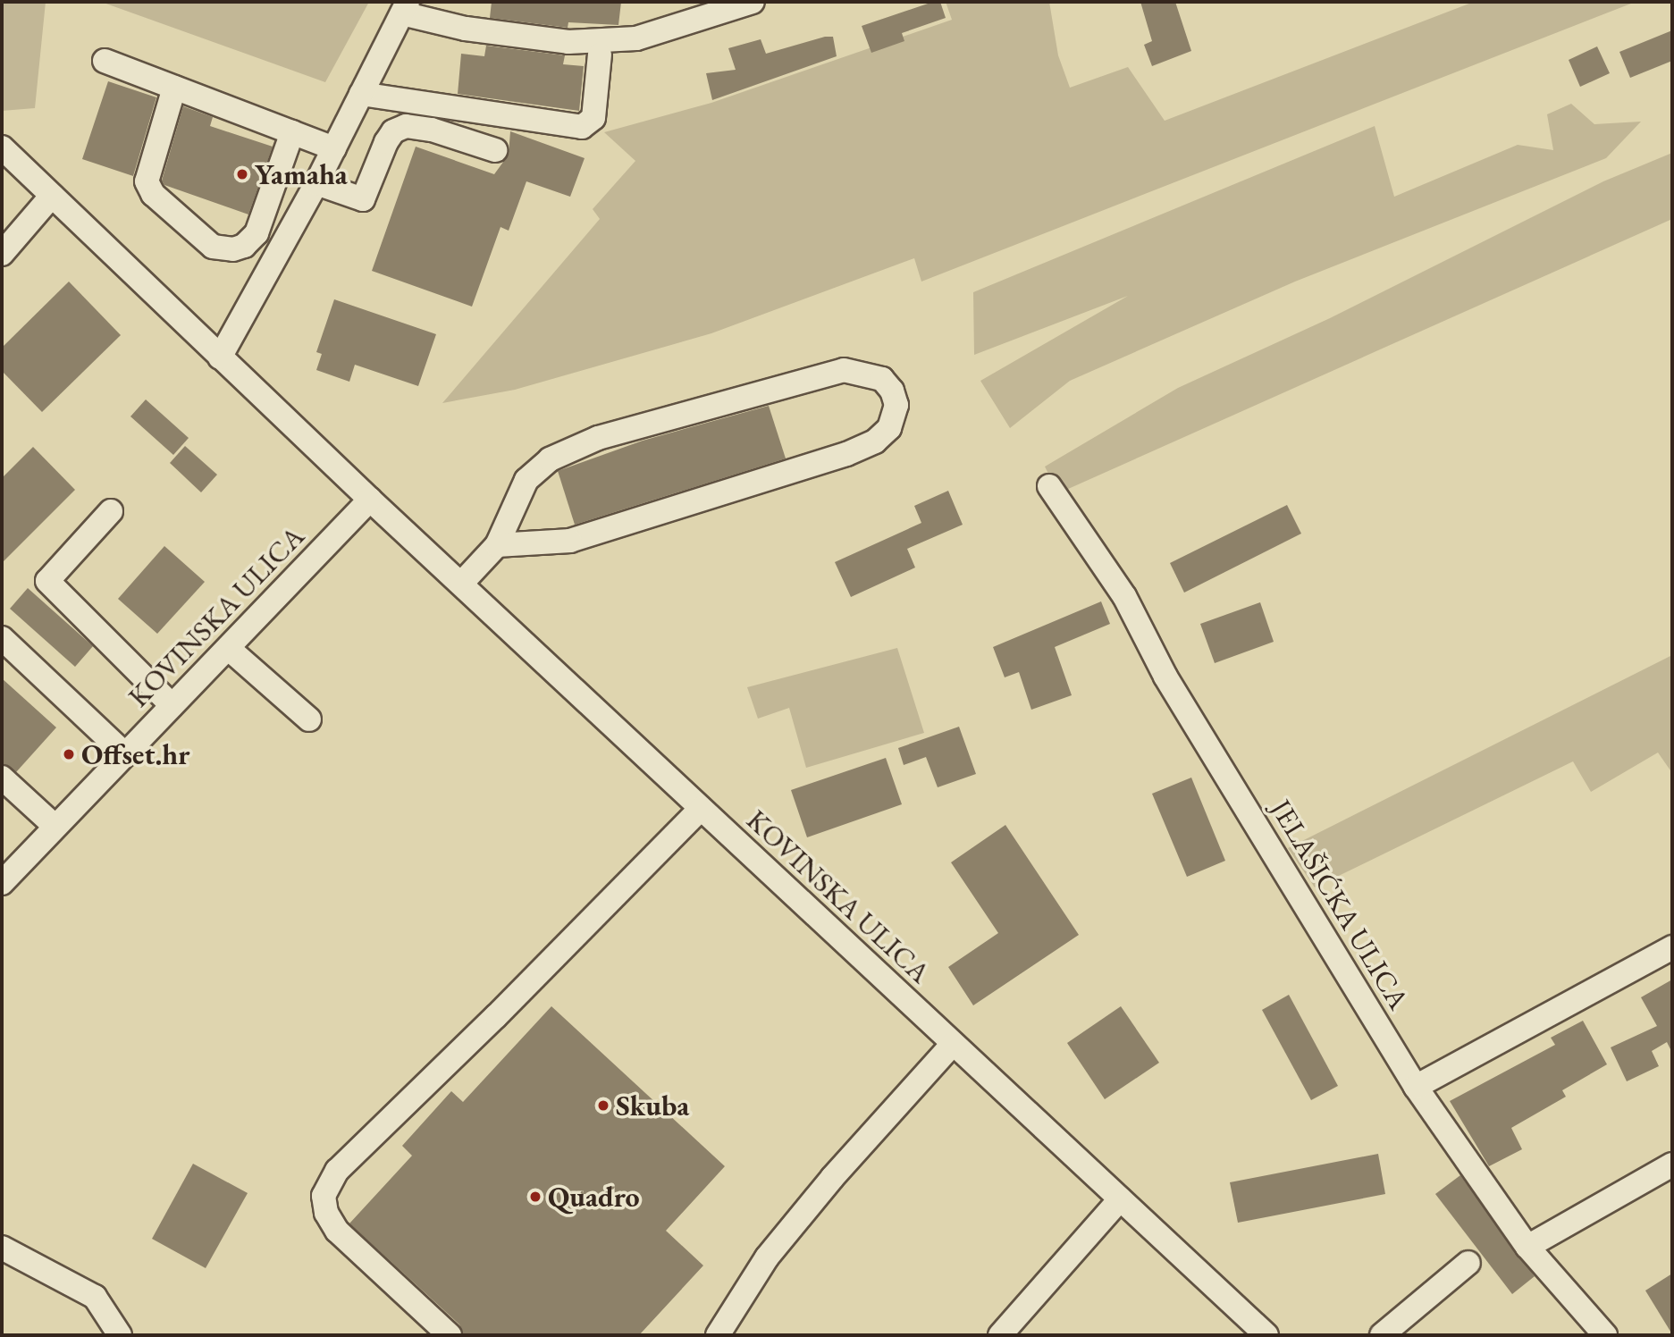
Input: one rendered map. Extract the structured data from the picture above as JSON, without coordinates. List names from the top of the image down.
{
  "streets": {
    "street": ["KOVINSKA ULICA", "JELAŠIĆKA ULICA"]
  },
  "places": [
    "Yamaha",
    "Offset.hr",
    "Skuba",
    "Quadro"
  ]
}
